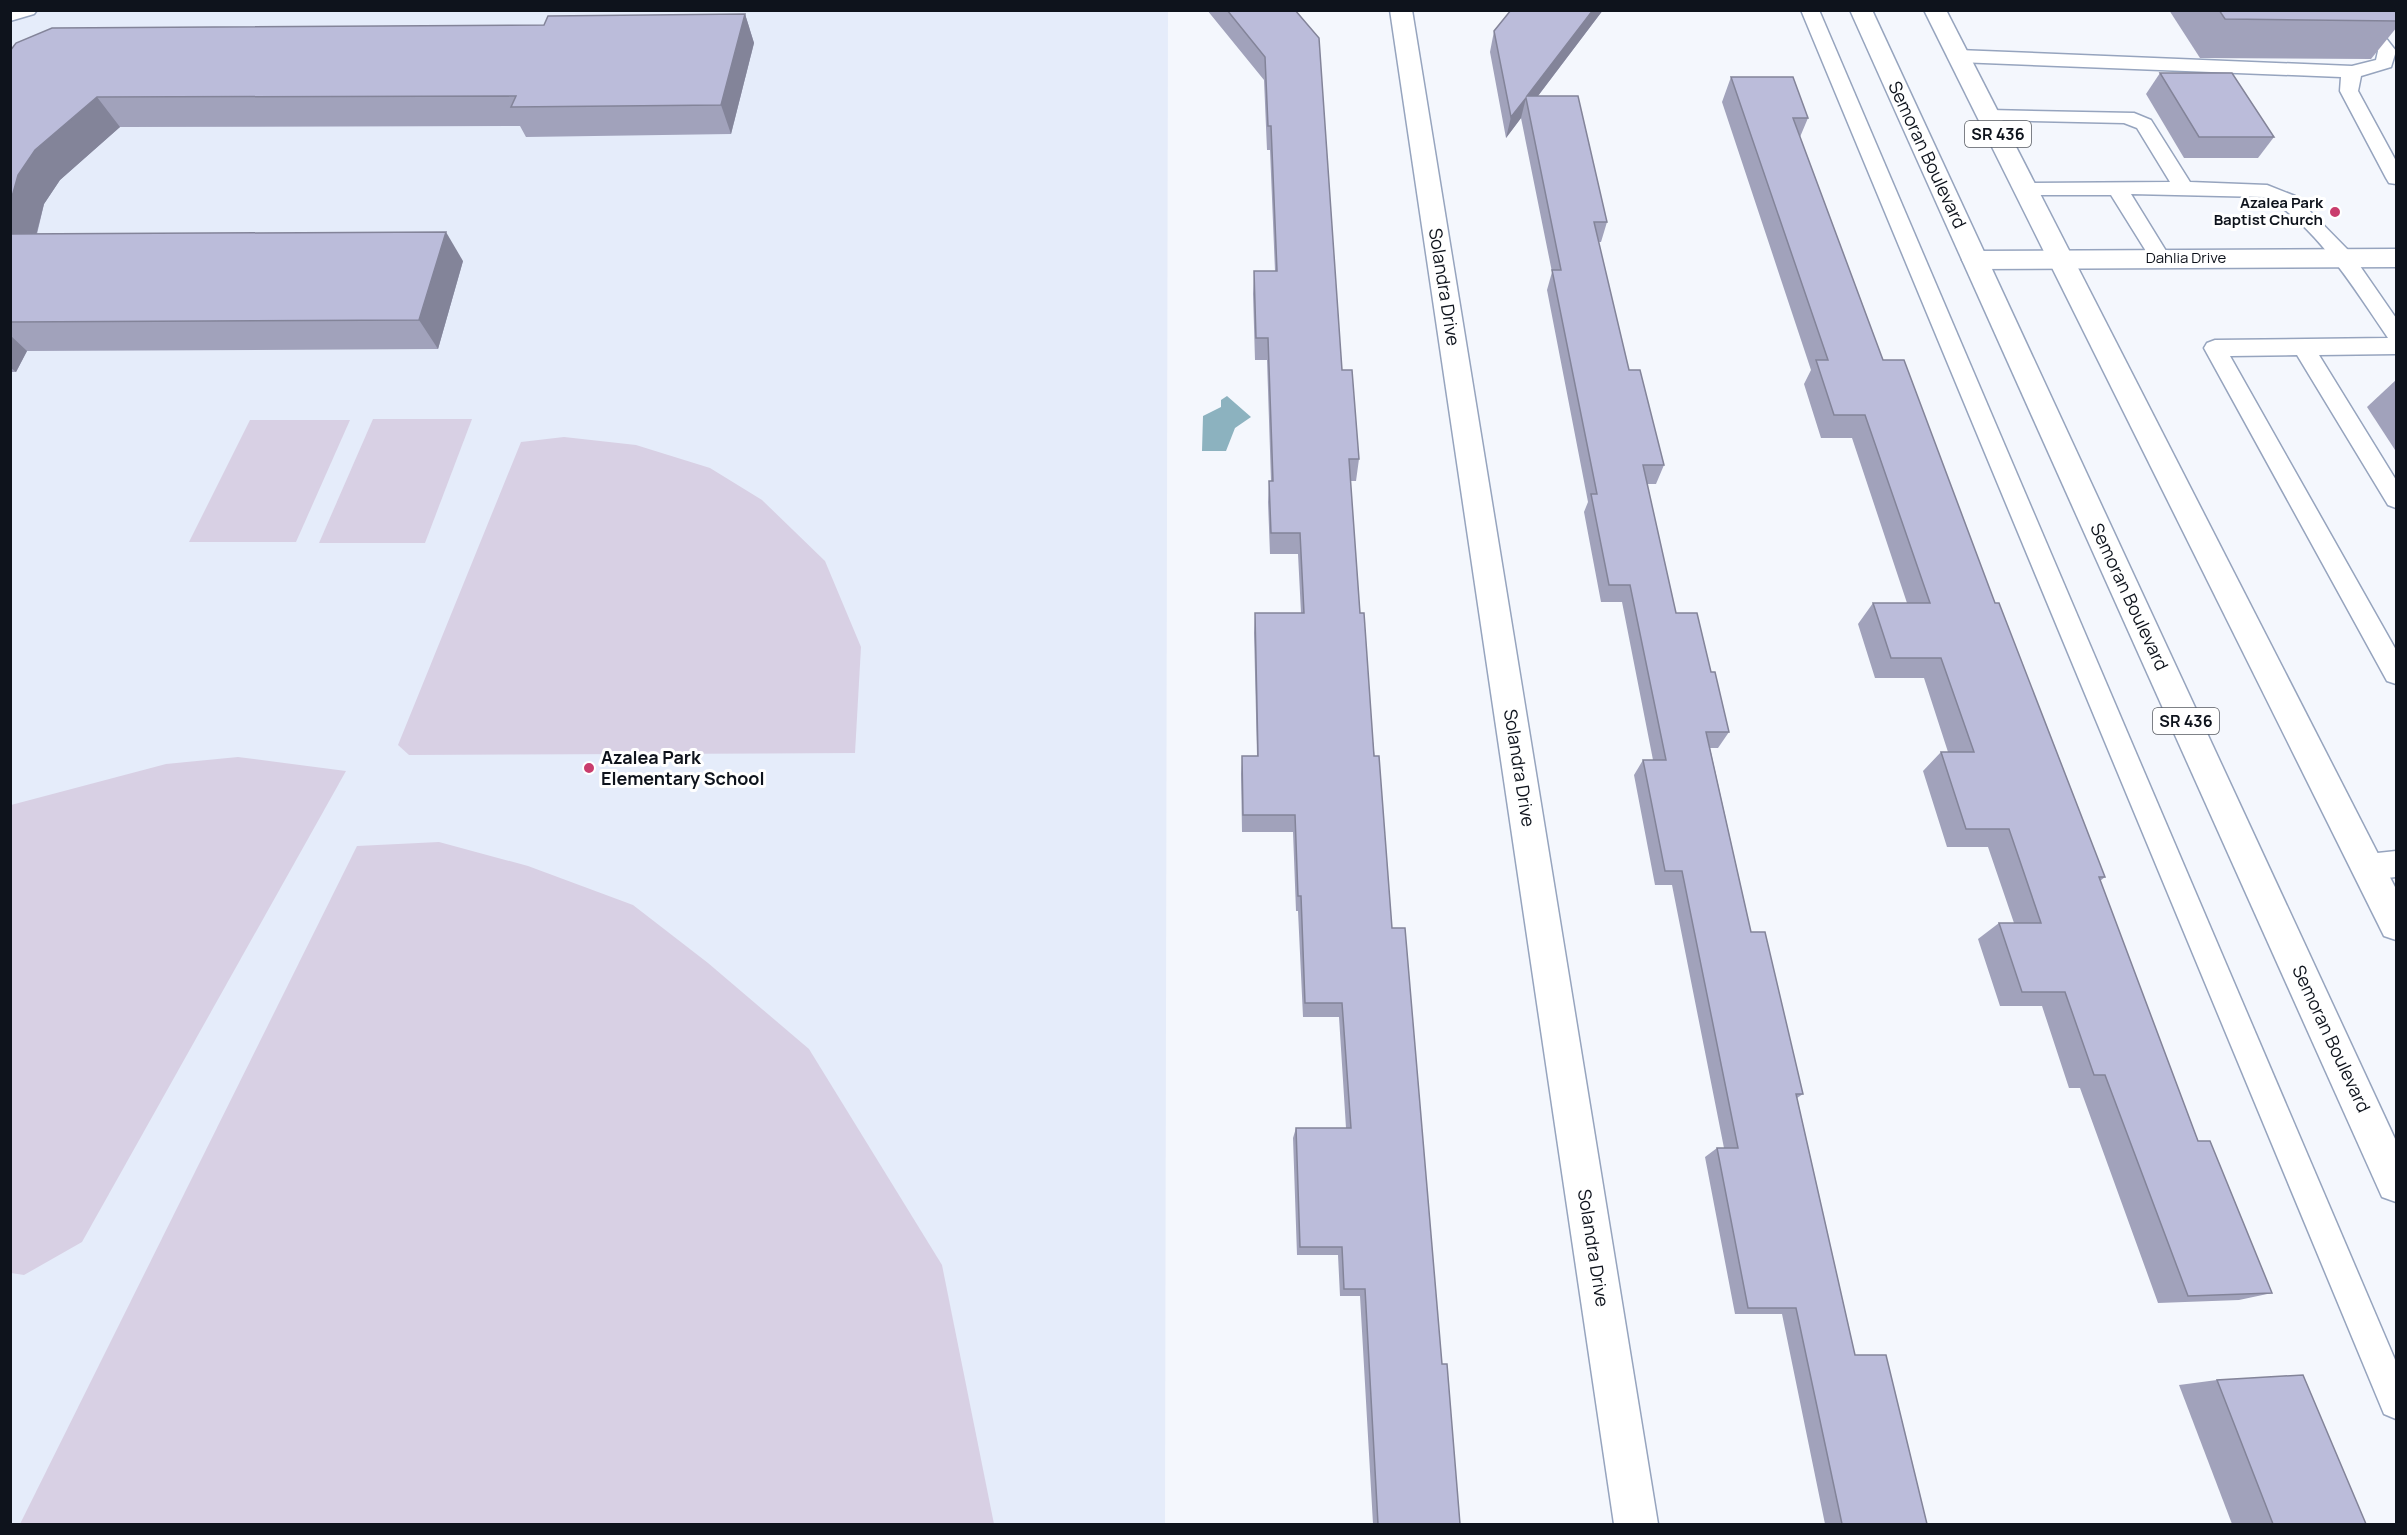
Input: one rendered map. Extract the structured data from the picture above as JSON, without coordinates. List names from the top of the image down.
{
  "streets": {
    "main road": [
      "SR 436",
      "Semoran Boulevard",
      "Dahlia Drive",
      "Solandra Drive"
    ]
  },
  "crossings": [
    ["SR 436", "Dahlia Drive"],
    ["Semoran Boulevard", "Dahlia Drive"]
  ],
  "places": ["Azalea Park Baptist Church", "Azalea Park Elementary School"]
}
